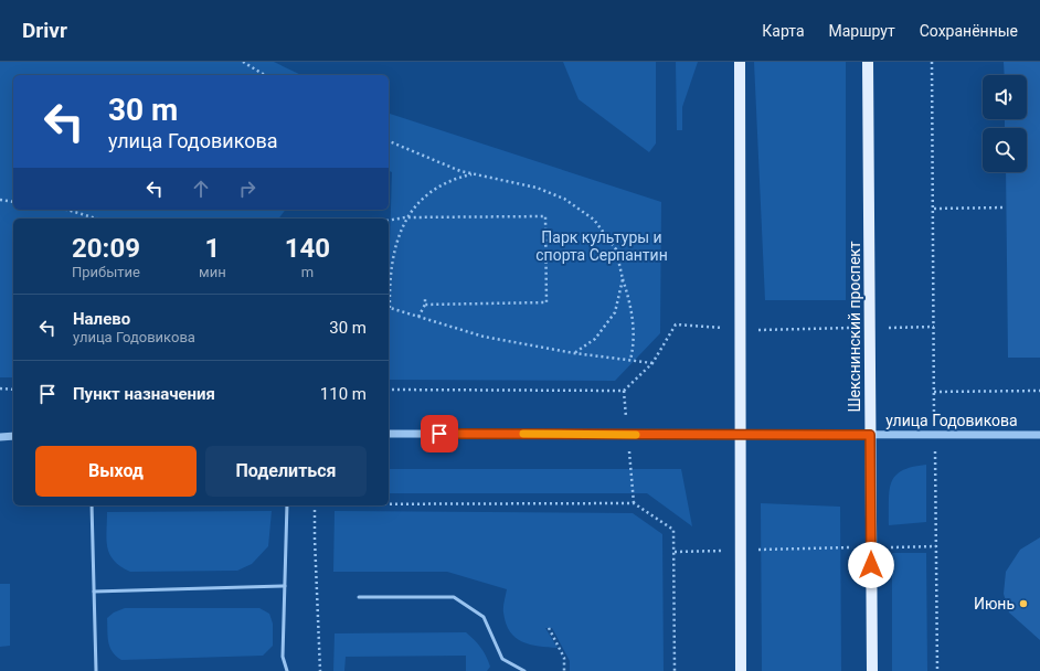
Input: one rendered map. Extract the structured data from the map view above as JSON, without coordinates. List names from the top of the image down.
{
  "streets": {
    "main road": ["Шекснинский проспект"],
    "street": ["улица Годовикова"]
  },
  "crossings": [
    ["Шекснинский проспект", "улица Годовикова"]
  ],
  "parks": ["Парк культуры и спорта Серпантин"],
  "places": ["Июнь"],
  "page": {
    "header": "Drivr",
    "nav": ["Карта", "Маршрут", "Сохранённые"],
    "turn": ["30 m", "улица Годовикова"],
    "eta": [
      "20:09",
      "Прибытие",
      "1",
      "мин",
      "140",
      "m"
    ],
    "list": [
      {
        "name": "Налево",
        "note": "улица Годовикова",
        "value": "30 m"
      },
      {
        "name": "Пункт назначения",
        "value": "110 m"
      }
    ],
    "buttons": ["Выход", "Поделиться"]
  }
}
